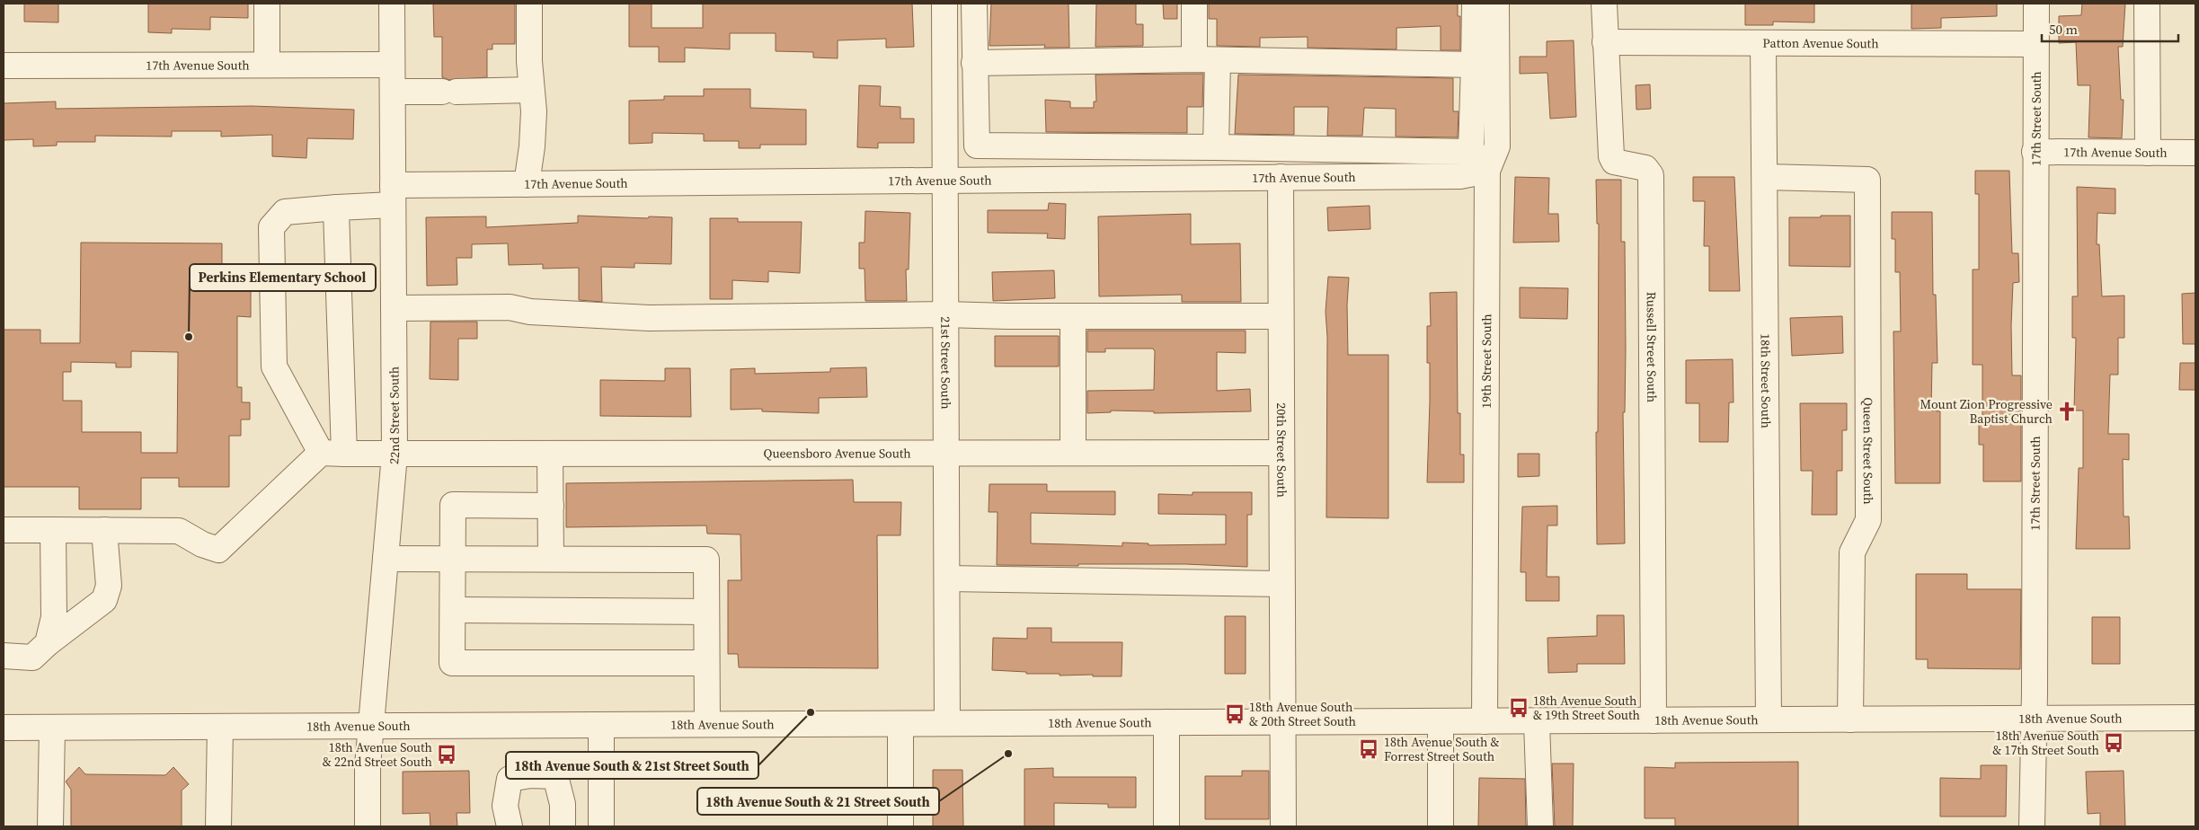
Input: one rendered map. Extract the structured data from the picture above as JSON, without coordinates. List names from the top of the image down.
{
  "streets": {
    "street": [
      "Patton Avenue South",
      "17th Avenue South",
      "17th Street South",
      "Russell Street South",
      "19th Street South",
      "21st Street South",
      "18th Street South",
      "22nd Street South",
      "20th Street South",
      "Queen Street South",
      "Queensboro Avenue South",
      "18th Avenue South"
    ]
  },
  "crossings": [
    ["Patton Avenue South", "17th Street South"],
    ["Patton Avenue South", "Russell Street South"],
    ["Patton Avenue South", "18th Street South"],
    ["17th Avenue South", "17th Street South"],
    ["17th Avenue South", "19th Street South"],
    ["17th Avenue South", "21st Street South"],
    ["17th Avenue South", "22nd Street South"],
    ["17th Avenue South", "20th Street South"],
    ["17th Avenue South", "Queensboro Avenue South"],
    ["17th Street South", "18th Avenue South"],
    ["Russell Street South", "18th Avenue South"],
    ["19th Street South", "18th Avenue South"],
    ["21st Street South", "Queensboro Avenue South"],
    ["21st Street South", "18th Avenue South"],
    ["18th Street South", "Queen Street South"],
    ["18th Street South", "18th Avenue South"],
    ["22nd Street South", "Queensboro Avenue South"],
    ["22nd Street South", "18th Avenue South"],
    ["20th Street South", "Queensboro Avenue South"],
    ["20th Street South", "18th Avenue South"],
    ["Queen Street South", "18th Avenue South"]
  ],
  "places": {
    "other": ["Perkins Elementary School", "18th Avenue South & 21st Street South", "18th Avenue South & 21 Street South"],
    "church": ["Mount Zion Progressive Baptist Church"],
    "bus stop": [
      "18th Avenue South & 19th Street South",
      "18th Avenue South & 20th Street South",
      "18th Avenue South & 17th Street South",
      "18th Avenue South & Forrest Street South",
      "18th Avenue South & 22nd Street South"
    ]
  },
  "scale_bar": "50 m"
}
